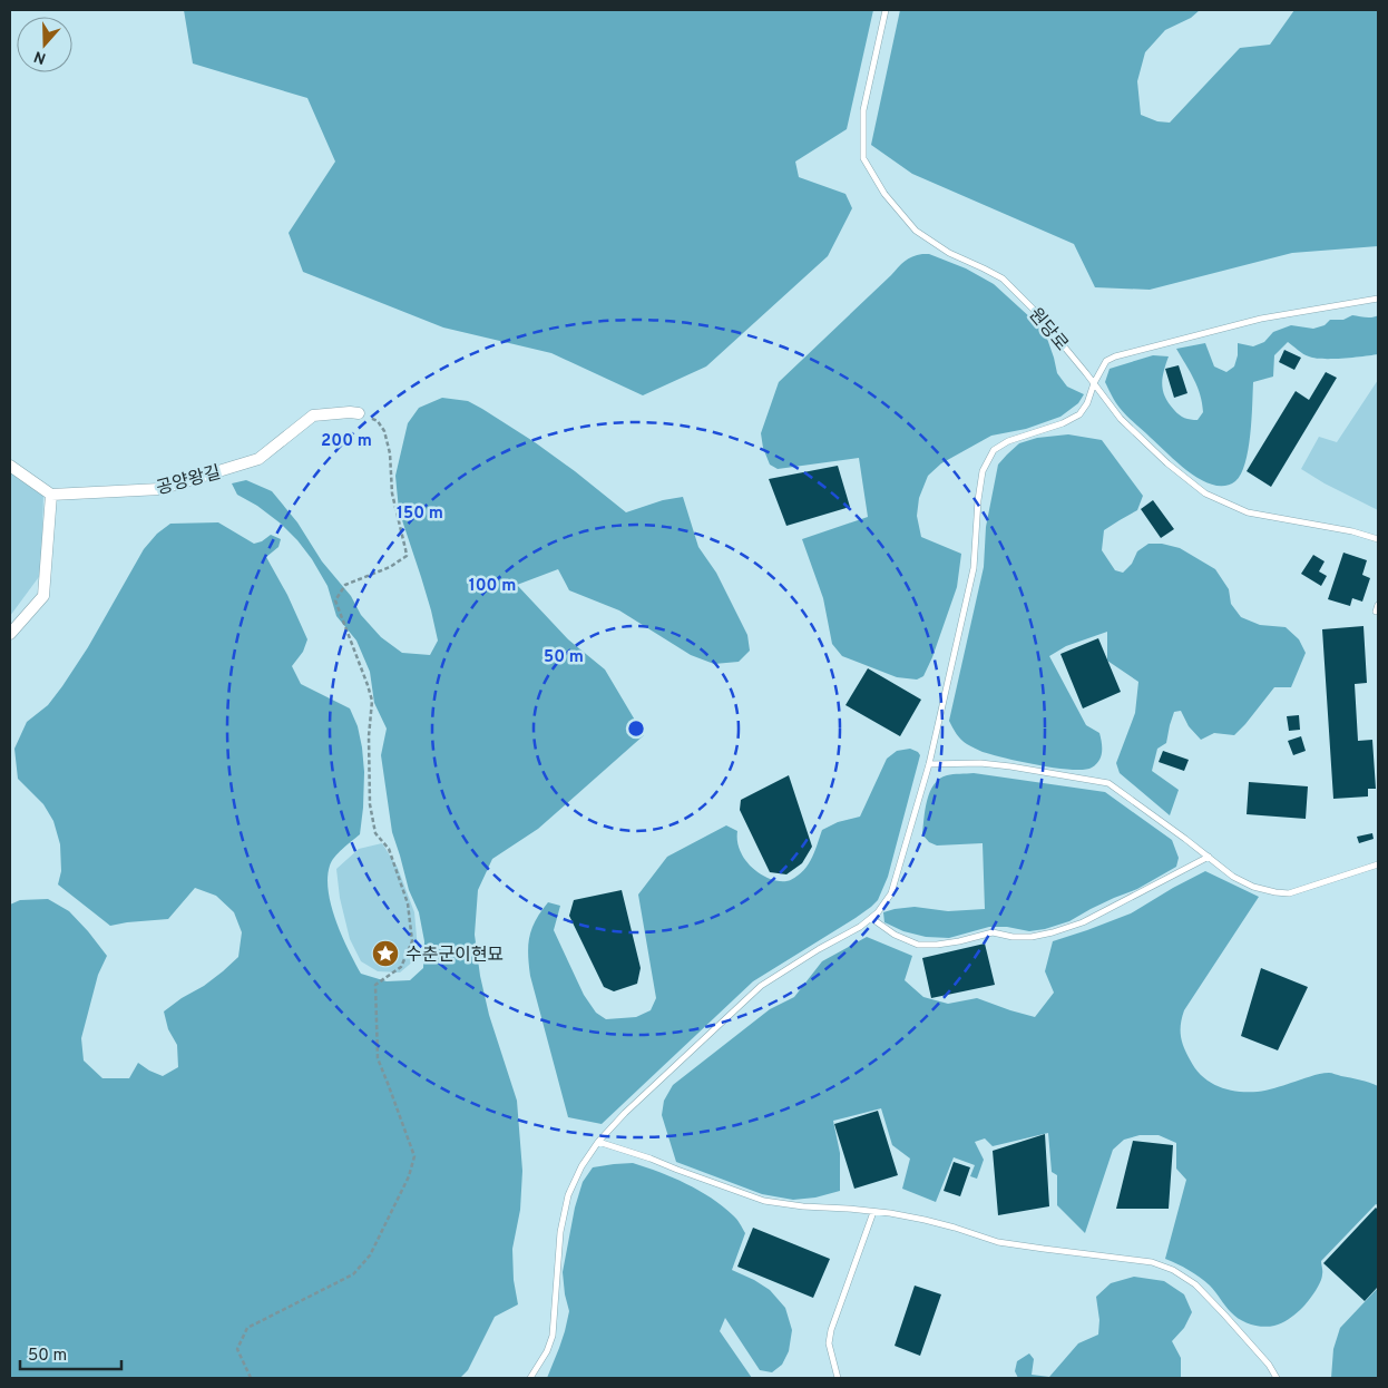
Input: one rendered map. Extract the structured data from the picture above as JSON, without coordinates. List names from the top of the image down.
{
  "streets": {
    "street": ["공양왕길"],
    "lane": ["원당로"]
  },
  "places": {
    "place": ["수춘군이현묘"]
  },
  "scale_bar": "50 m",
  "north": "bottom",
  "rings": [
    "200 m",
    "150 m",
    "100 m",
    "50 m"
  ]
}
